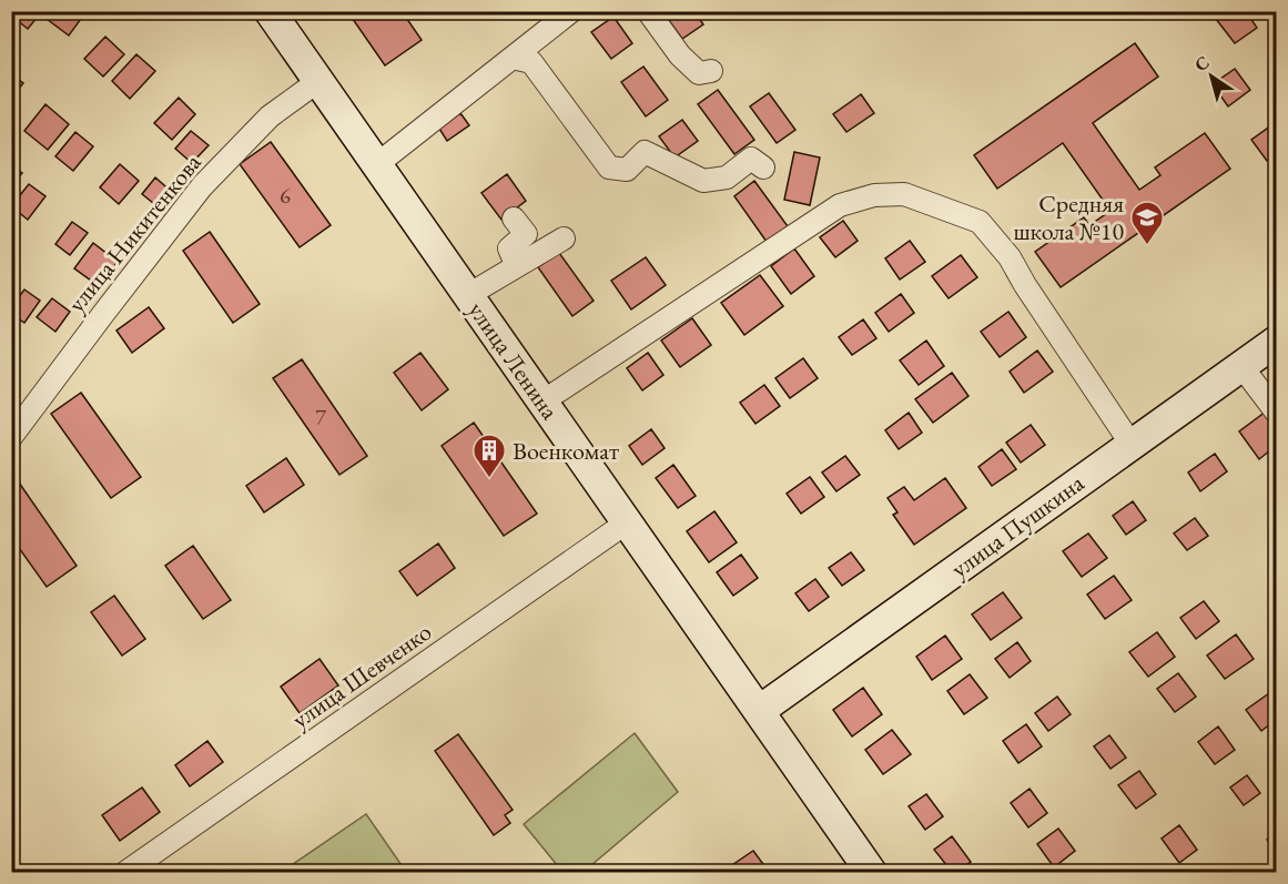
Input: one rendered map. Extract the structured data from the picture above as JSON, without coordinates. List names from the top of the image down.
{
  "streets": {
    "street": [
      "улица Никитенкова",
      "улица Ленина",
      "улица Пушкина",
      "улица Шевченко"
    ]
  },
  "crossings": [
    ["улица Никитенкова", "улица Ленина"],
    ["улица Ленина", "улица Пушкина"],
    ["улица Ленина", "улица Шевченко"]
  ],
  "places": {
    "school or university": ["Средняя школа №10"],
    "building": ["Военкомат"]
  },
  "house_numbers": ["6", "7"],
  "north": "top left"
}
